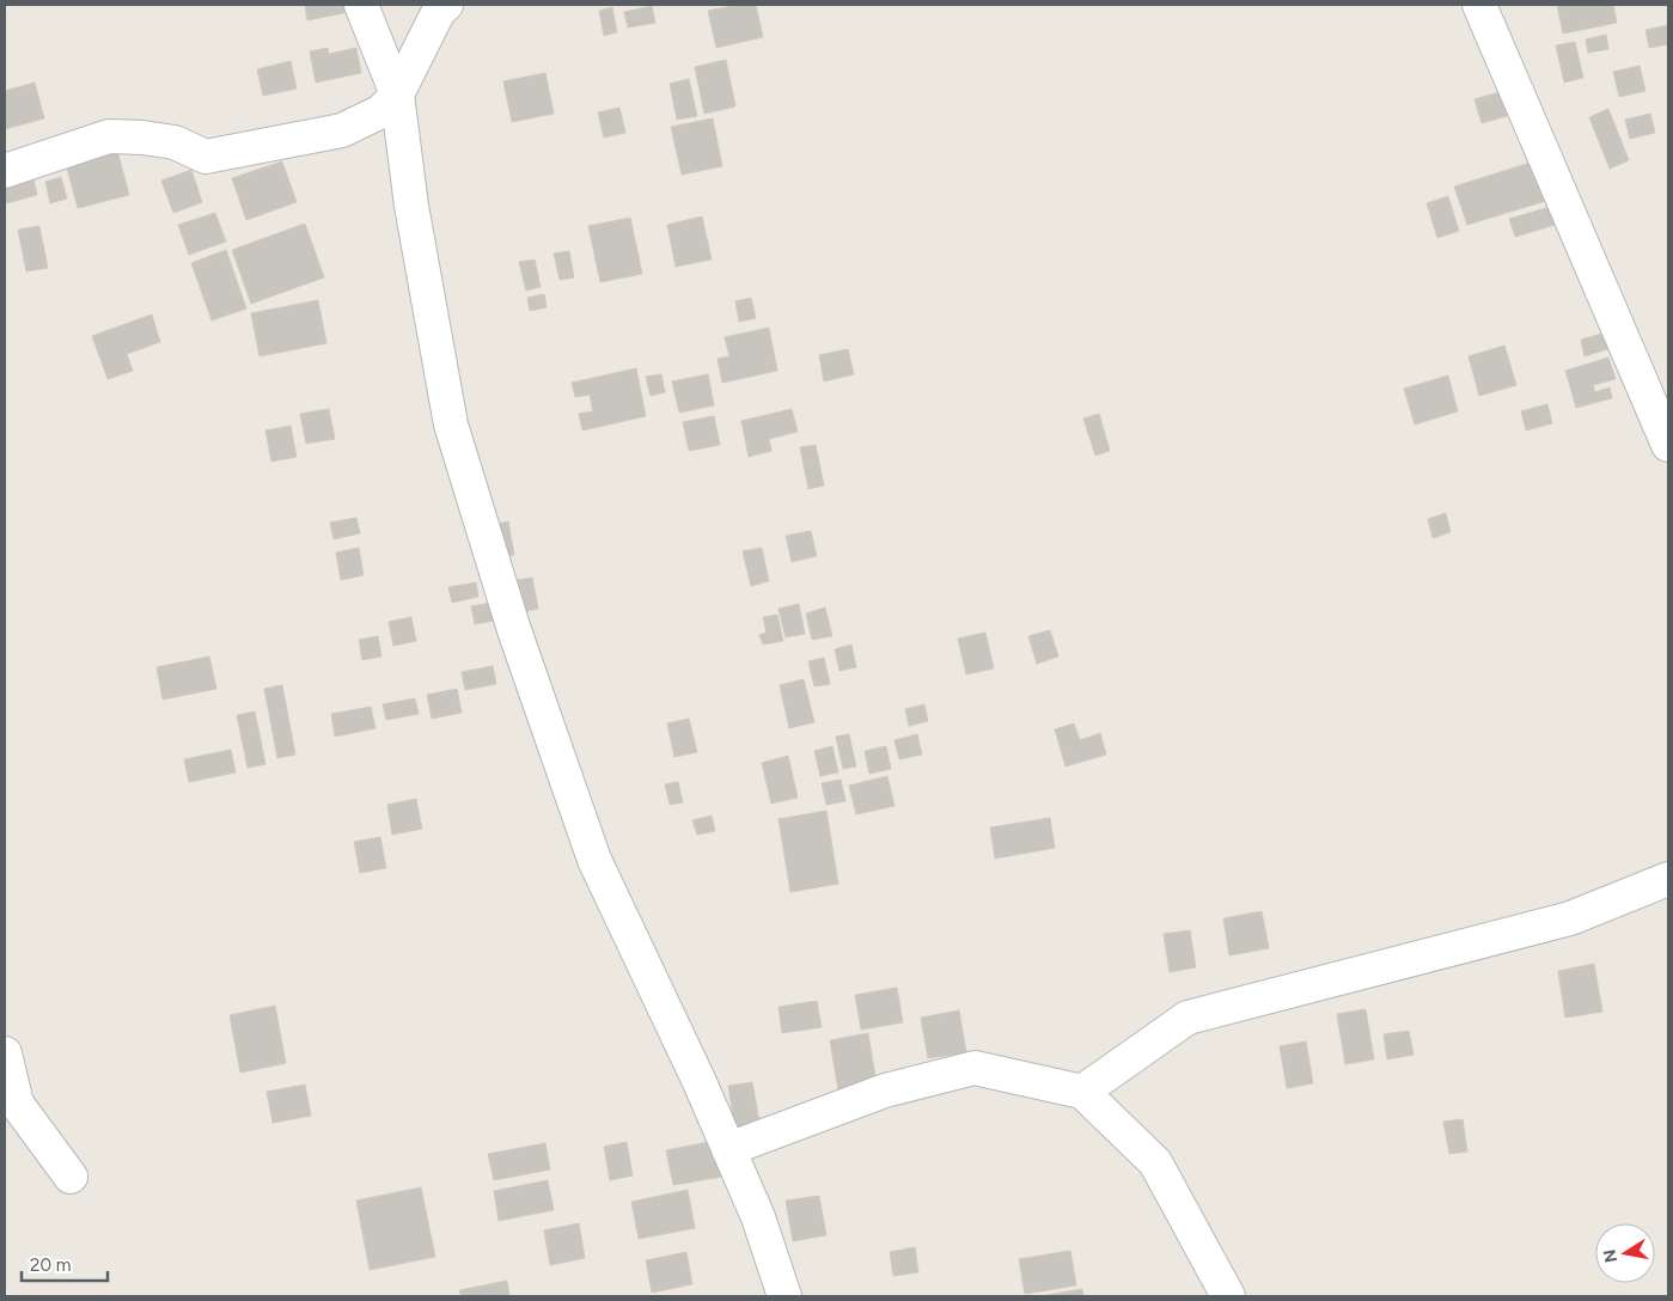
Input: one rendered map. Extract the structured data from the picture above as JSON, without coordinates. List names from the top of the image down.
{
  "scale_bar": "20 m",
  "north": "left"
}
